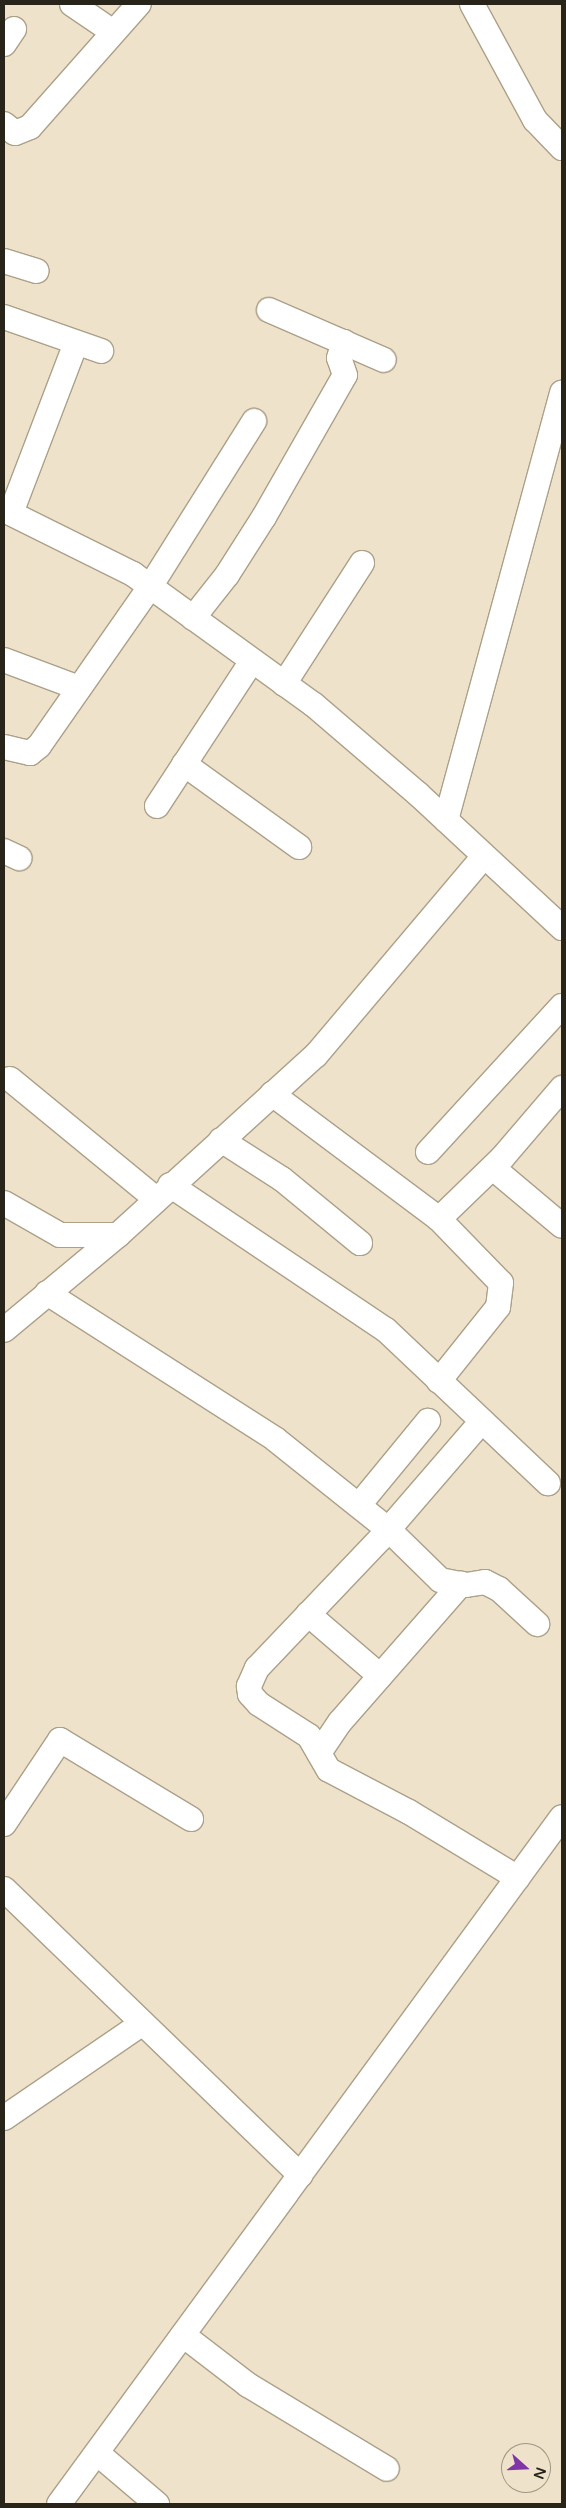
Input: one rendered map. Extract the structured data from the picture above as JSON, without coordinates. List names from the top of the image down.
{
  "north": "right"
}
